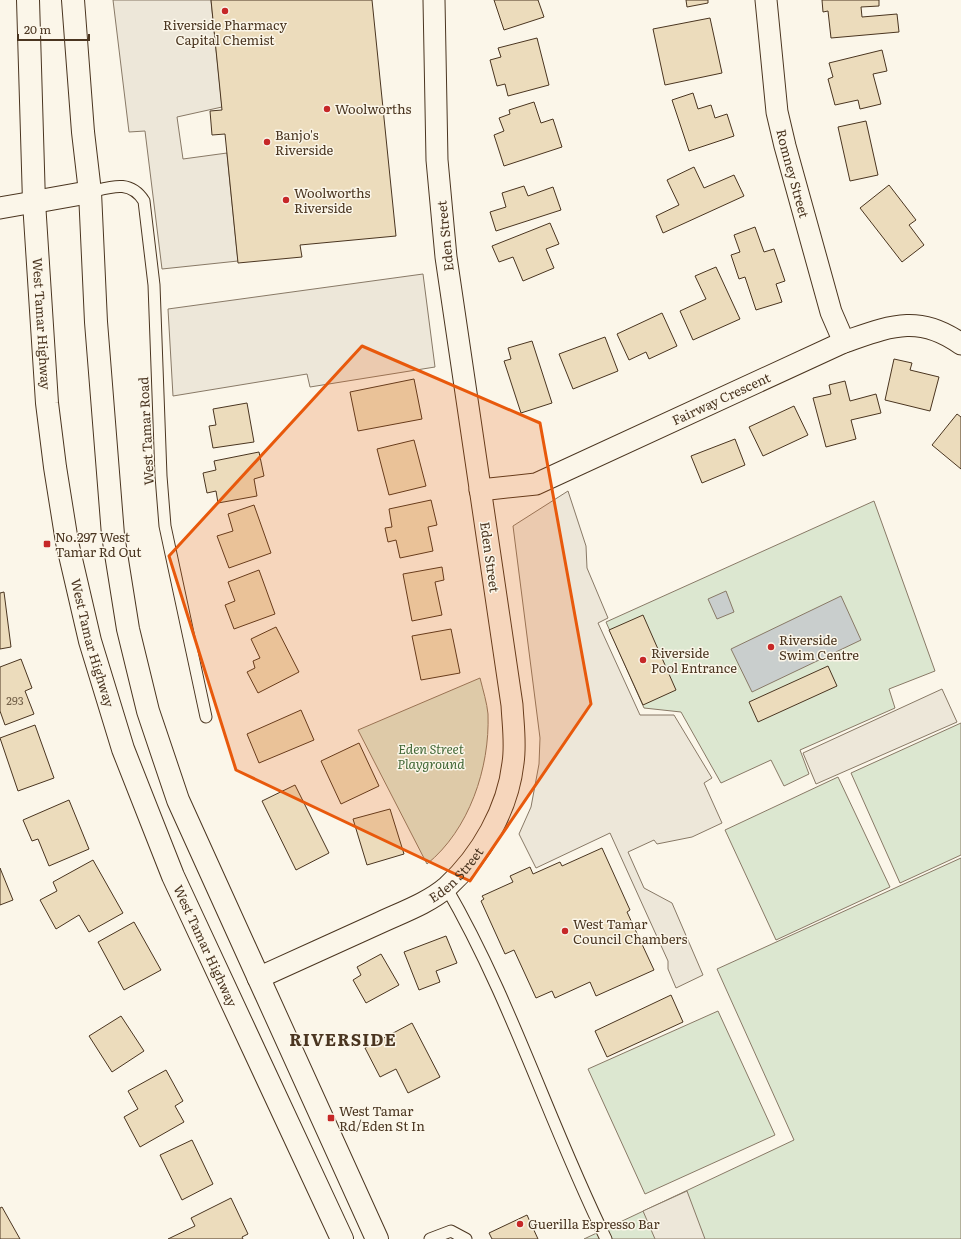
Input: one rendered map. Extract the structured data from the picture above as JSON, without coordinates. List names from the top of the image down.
{
  "streets": {
    "highway": ["West Tamar Highway"],
    "street": ["Romney Street", "Eden Street", "Fairway Crescent"],
    "lane": ["West Tamar Road"]
  },
  "crossings": [
    ["Romney Street", "Fairway Crescent"],
    ["Eden Street", "Fairway Crescent"]
  ],
  "districts": ["RIVERSIDE"],
  "parks": ["Eden Street Playground"],
  "places": {
    "other": [
      "Riverside Pharmacy Capital Chemist",
      "Woolworths",
      "Banjo's Riverside",
      "Woolworths Riverside",
      "Riverside Swim Centre",
      "Riverside Pool Entrance",
      "West Tamar Council Chambers",
      "Guerilla Espresso Bar"
    ],
    "transit": ["No.297 West Tamar Rd Out", "West Tamar Rd/Eden St In"]
  },
  "house_numbers": ["293"],
  "scale_bar": "20 m"
}
